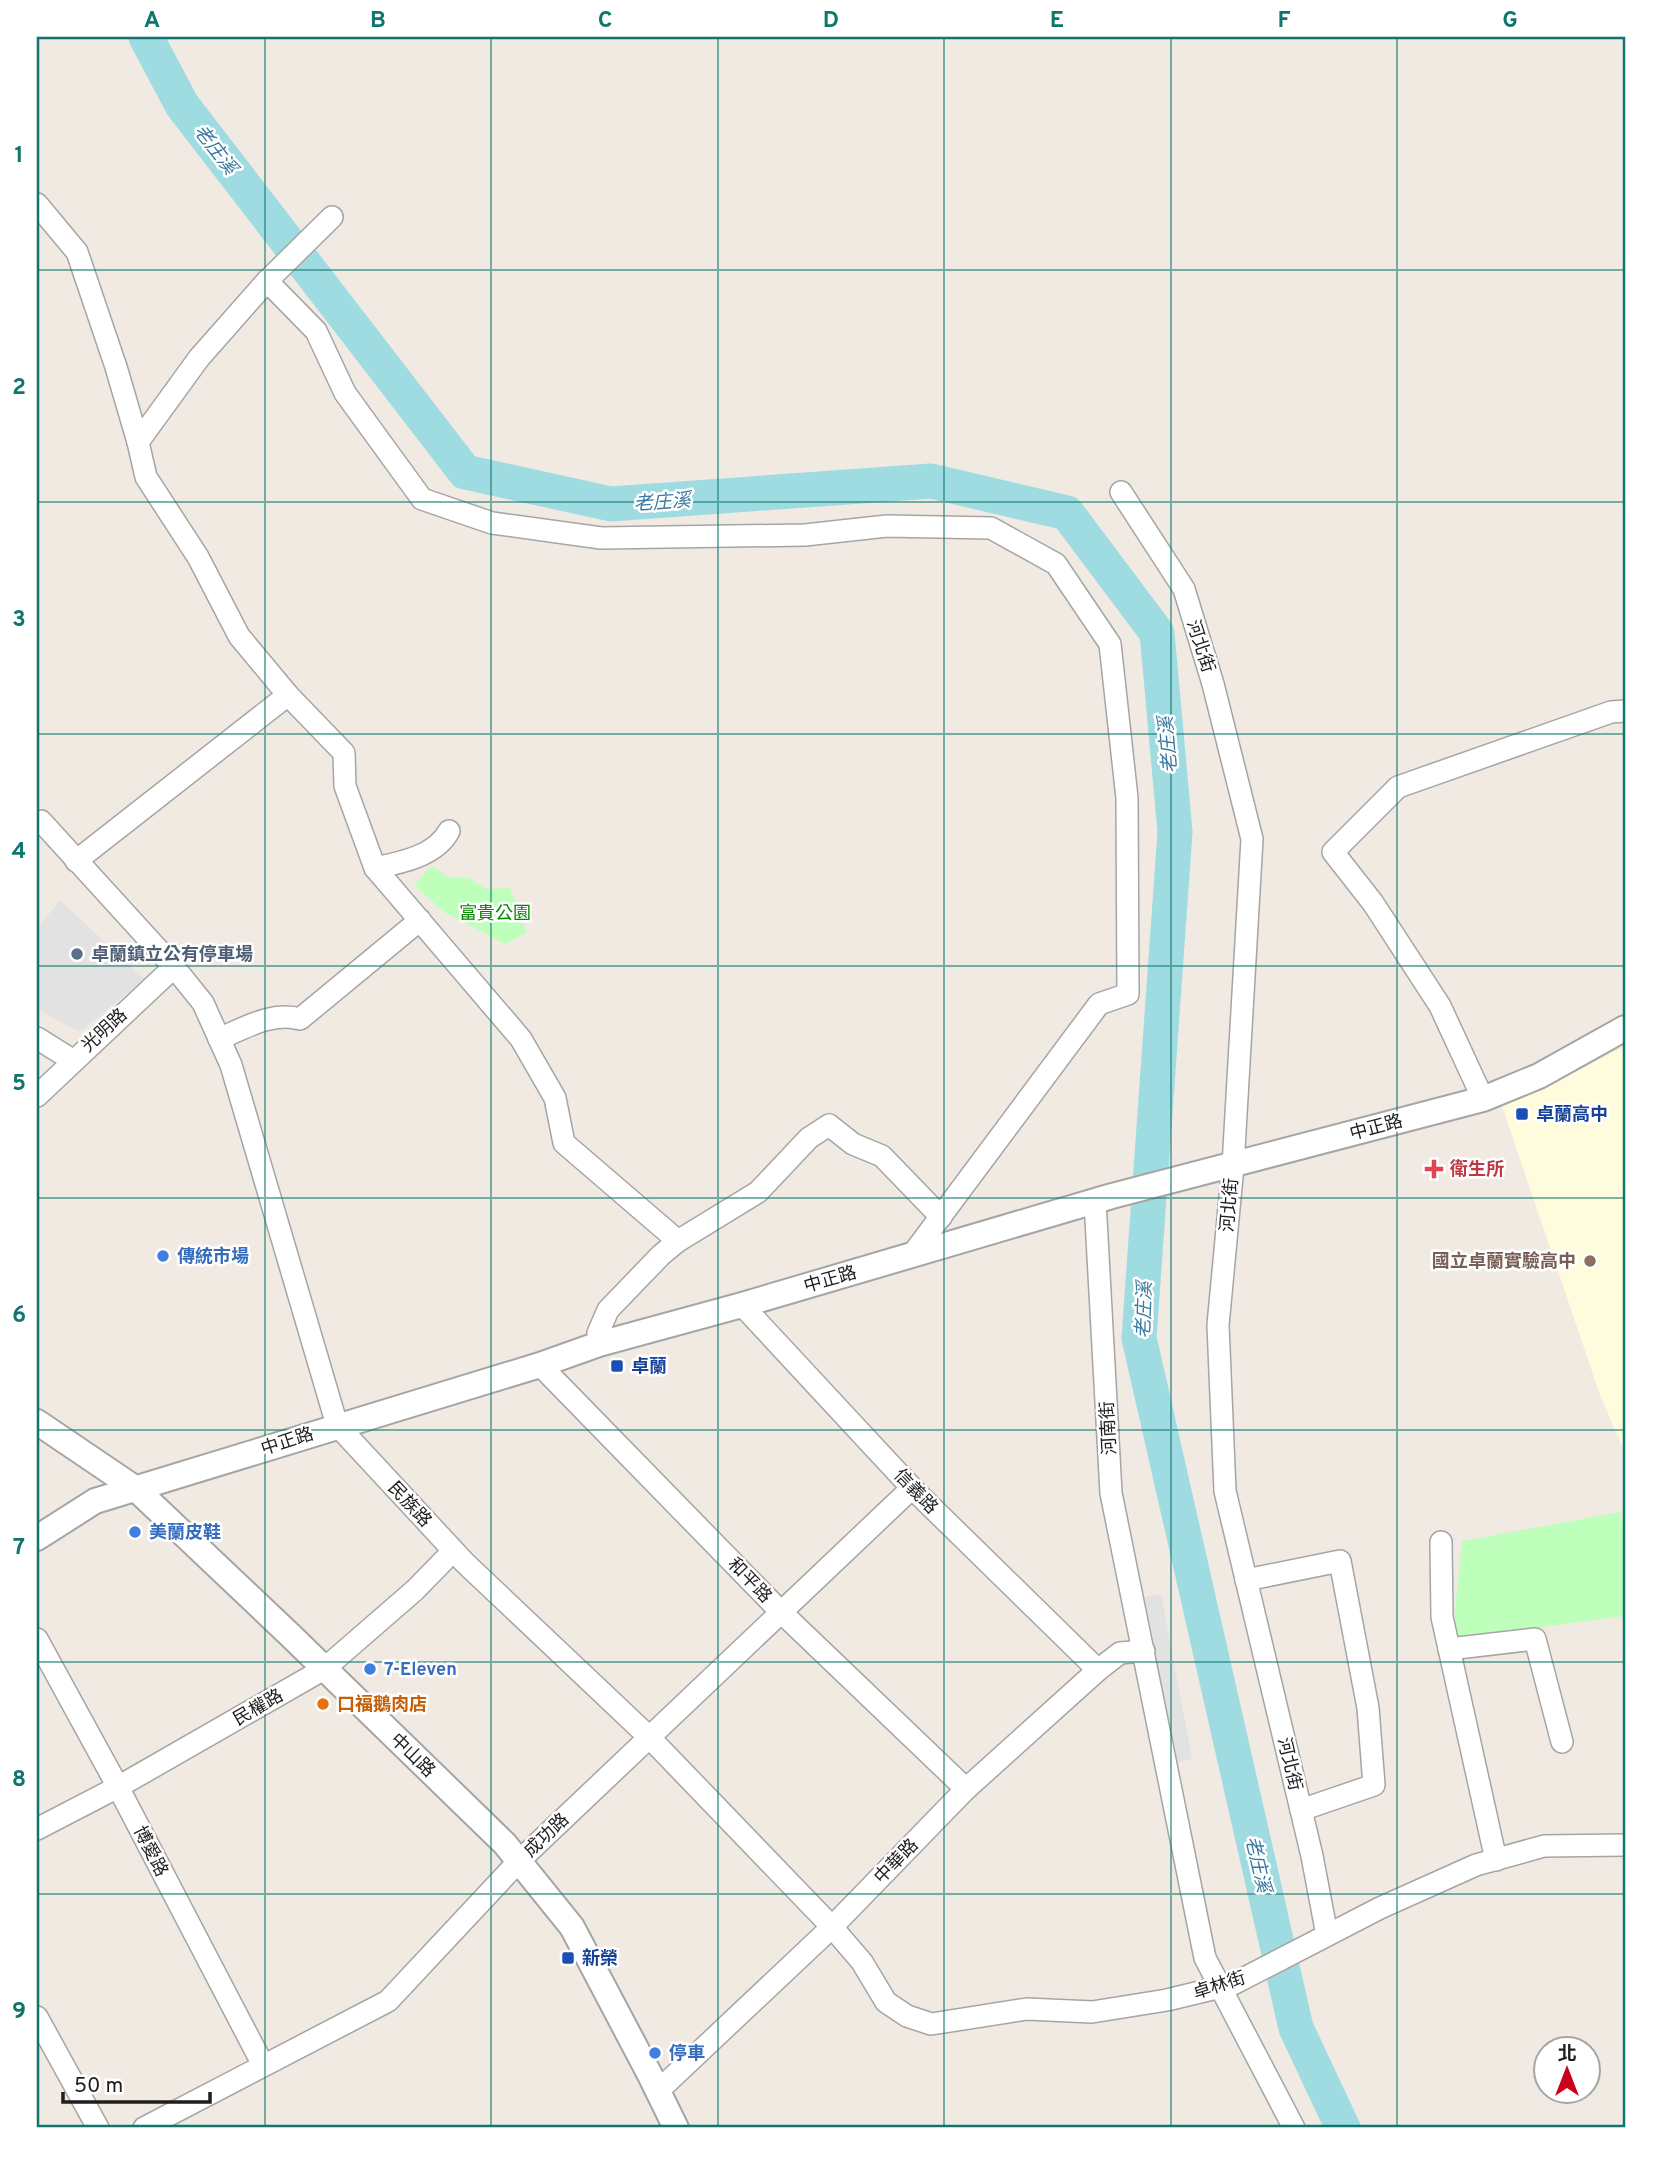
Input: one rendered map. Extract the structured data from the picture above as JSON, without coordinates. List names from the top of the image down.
{
  "streets": {
    "street": [
      "河北街",
      "光明路",
      "中正路",
      "河南街",
      "信義路",
      "民族路",
      "和平路",
      "民權路",
      "中山路",
      "成功路",
      "博愛路",
      "中華路",
      "卓林街"
    ]
  },
  "crossings": [
    ["河北街", "中正路"],
    ["河北街", "卓林街"],
    ["光明路", "民族路"],
    ["中正路", "河南街"],
    ["中正路", "信義路"],
    ["中正路", "民族路"],
    ["中正路", "和平路"],
    ["中正路", "中山路"],
    ["河南街", "中華路"],
    ["河南街", "卓林街"],
    ["信義路", "成功路"],
    ["信義路", "中華路"],
    ["民族路", "民權路"],
    ["民族路", "成功路"],
    ["民族路", "中華路"],
    ["民族路", "卓林街"],
    ["和平路", "成功路"],
    ["和平路", "中華路"],
    ["民權路", "中山路"],
    ["民權路", "博愛路"],
    ["中山路", "成功路"],
    ["中山路", "中華路"],
    ["成功路", "博愛路"],
    ["中華路", "卓林街"]
  ],
  "water": ["老庄溪"],
  "parks": ["富貴公園"],
  "places": {
    "other": [
      "卓蘭鎮立公有停車場",
      "傳統市場",
      "國立卓蘭實驗高中",
      "美蘭皮鞋",
      "7-Eleven",
      "口福鵝肉店",
      "停車"
    ],
    "transit": ["卓蘭高中", "卓蘭", "新榮"],
    "health": ["衛生所"]
  },
  "scale_bar": "50 m",
  "north": "top",
  "grid": {
    "columns": [
      "A",
      "B",
      "C",
      "D",
      "E",
      "F",
      "G"
    ],
    "rows": [
      "1",
      "2",
      "3",
      "4",
      "5",
      "6",
      "7",
      "8",
      "9"
    ]
  }
}
